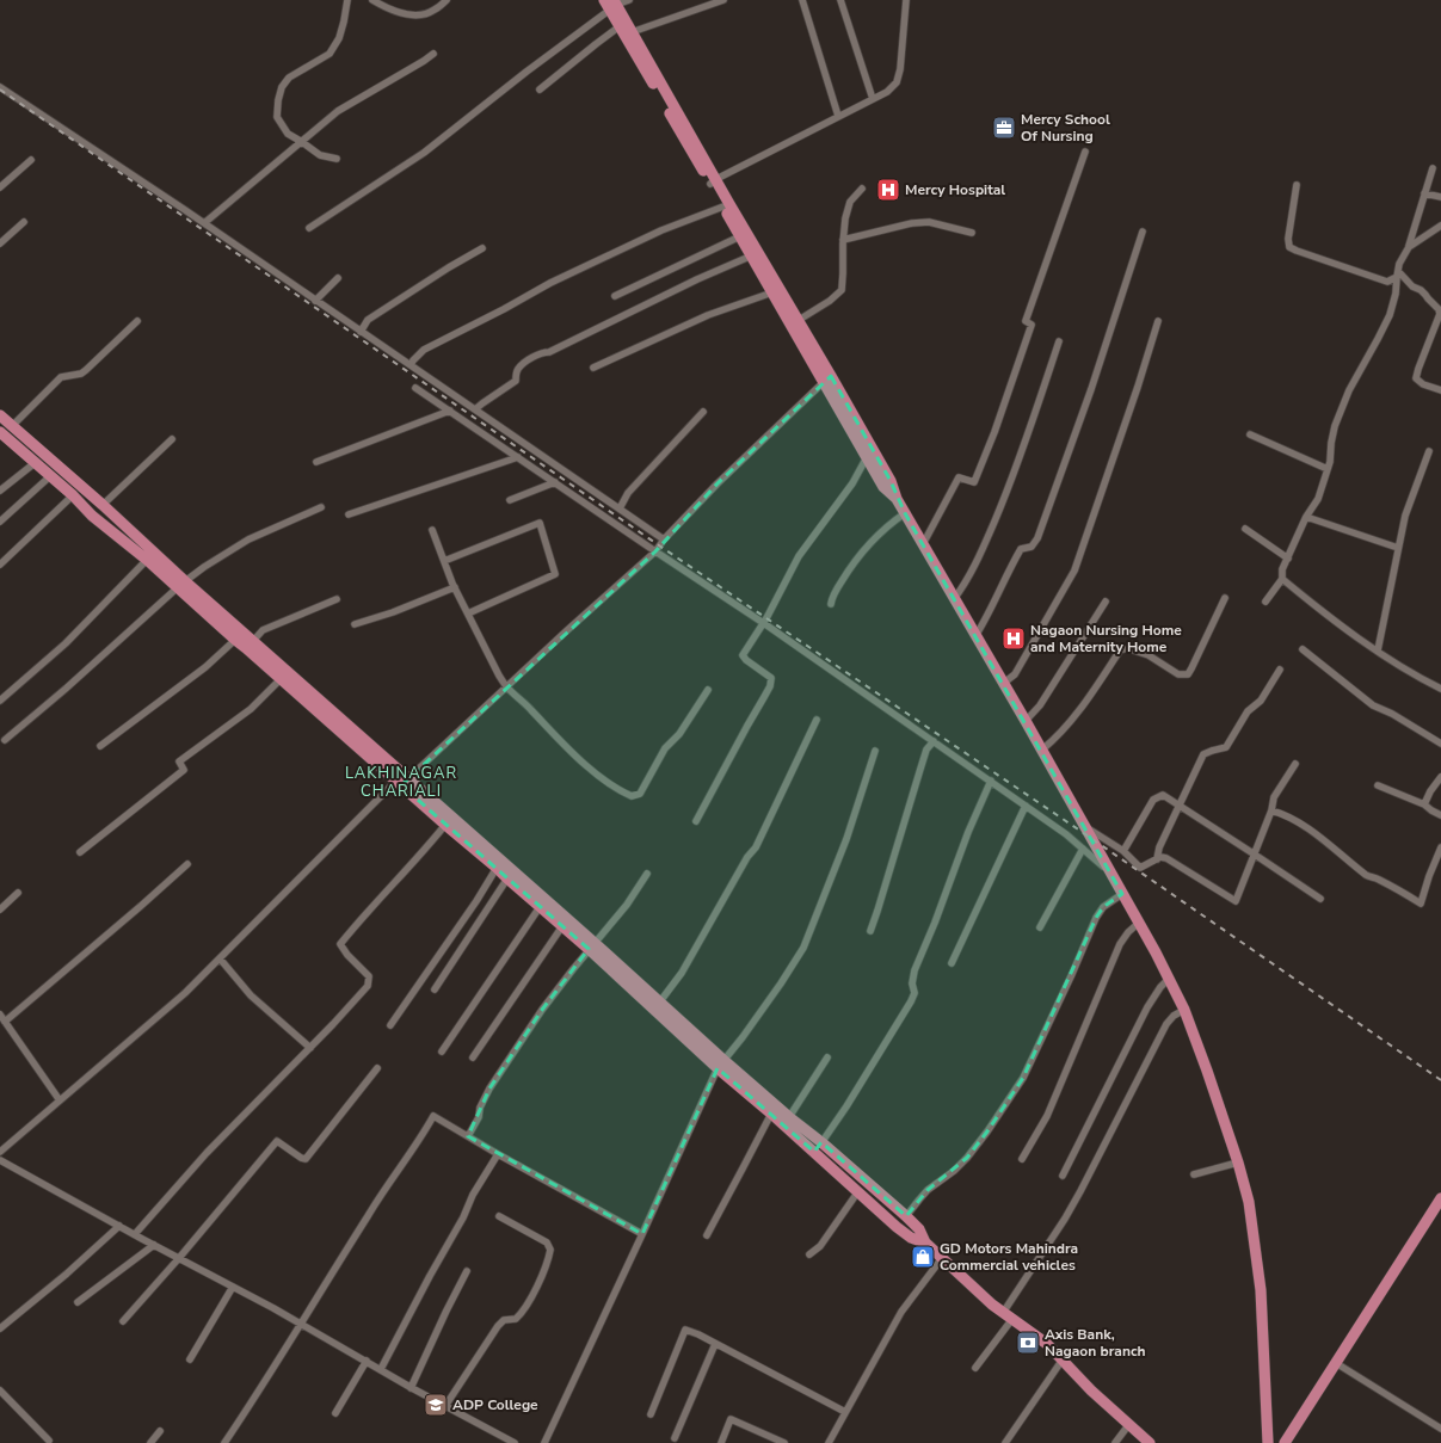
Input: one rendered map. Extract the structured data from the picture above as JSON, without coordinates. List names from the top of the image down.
{
  "districts": ["LAKHINAGAR CHARIALI"],
  "places": {
    "office": ["Mercy School Of Nursing"],
    "hospital": ["Mercy Hospital", "Nagaon Nursing Home and Maternity Home"],
    "shop": ["GD Motors Mahindra Commercial vehicles"],
    "bank": ["Axis Bank, Nagaon branch"],
    "school or university": ["ADP College"]
  }
}
